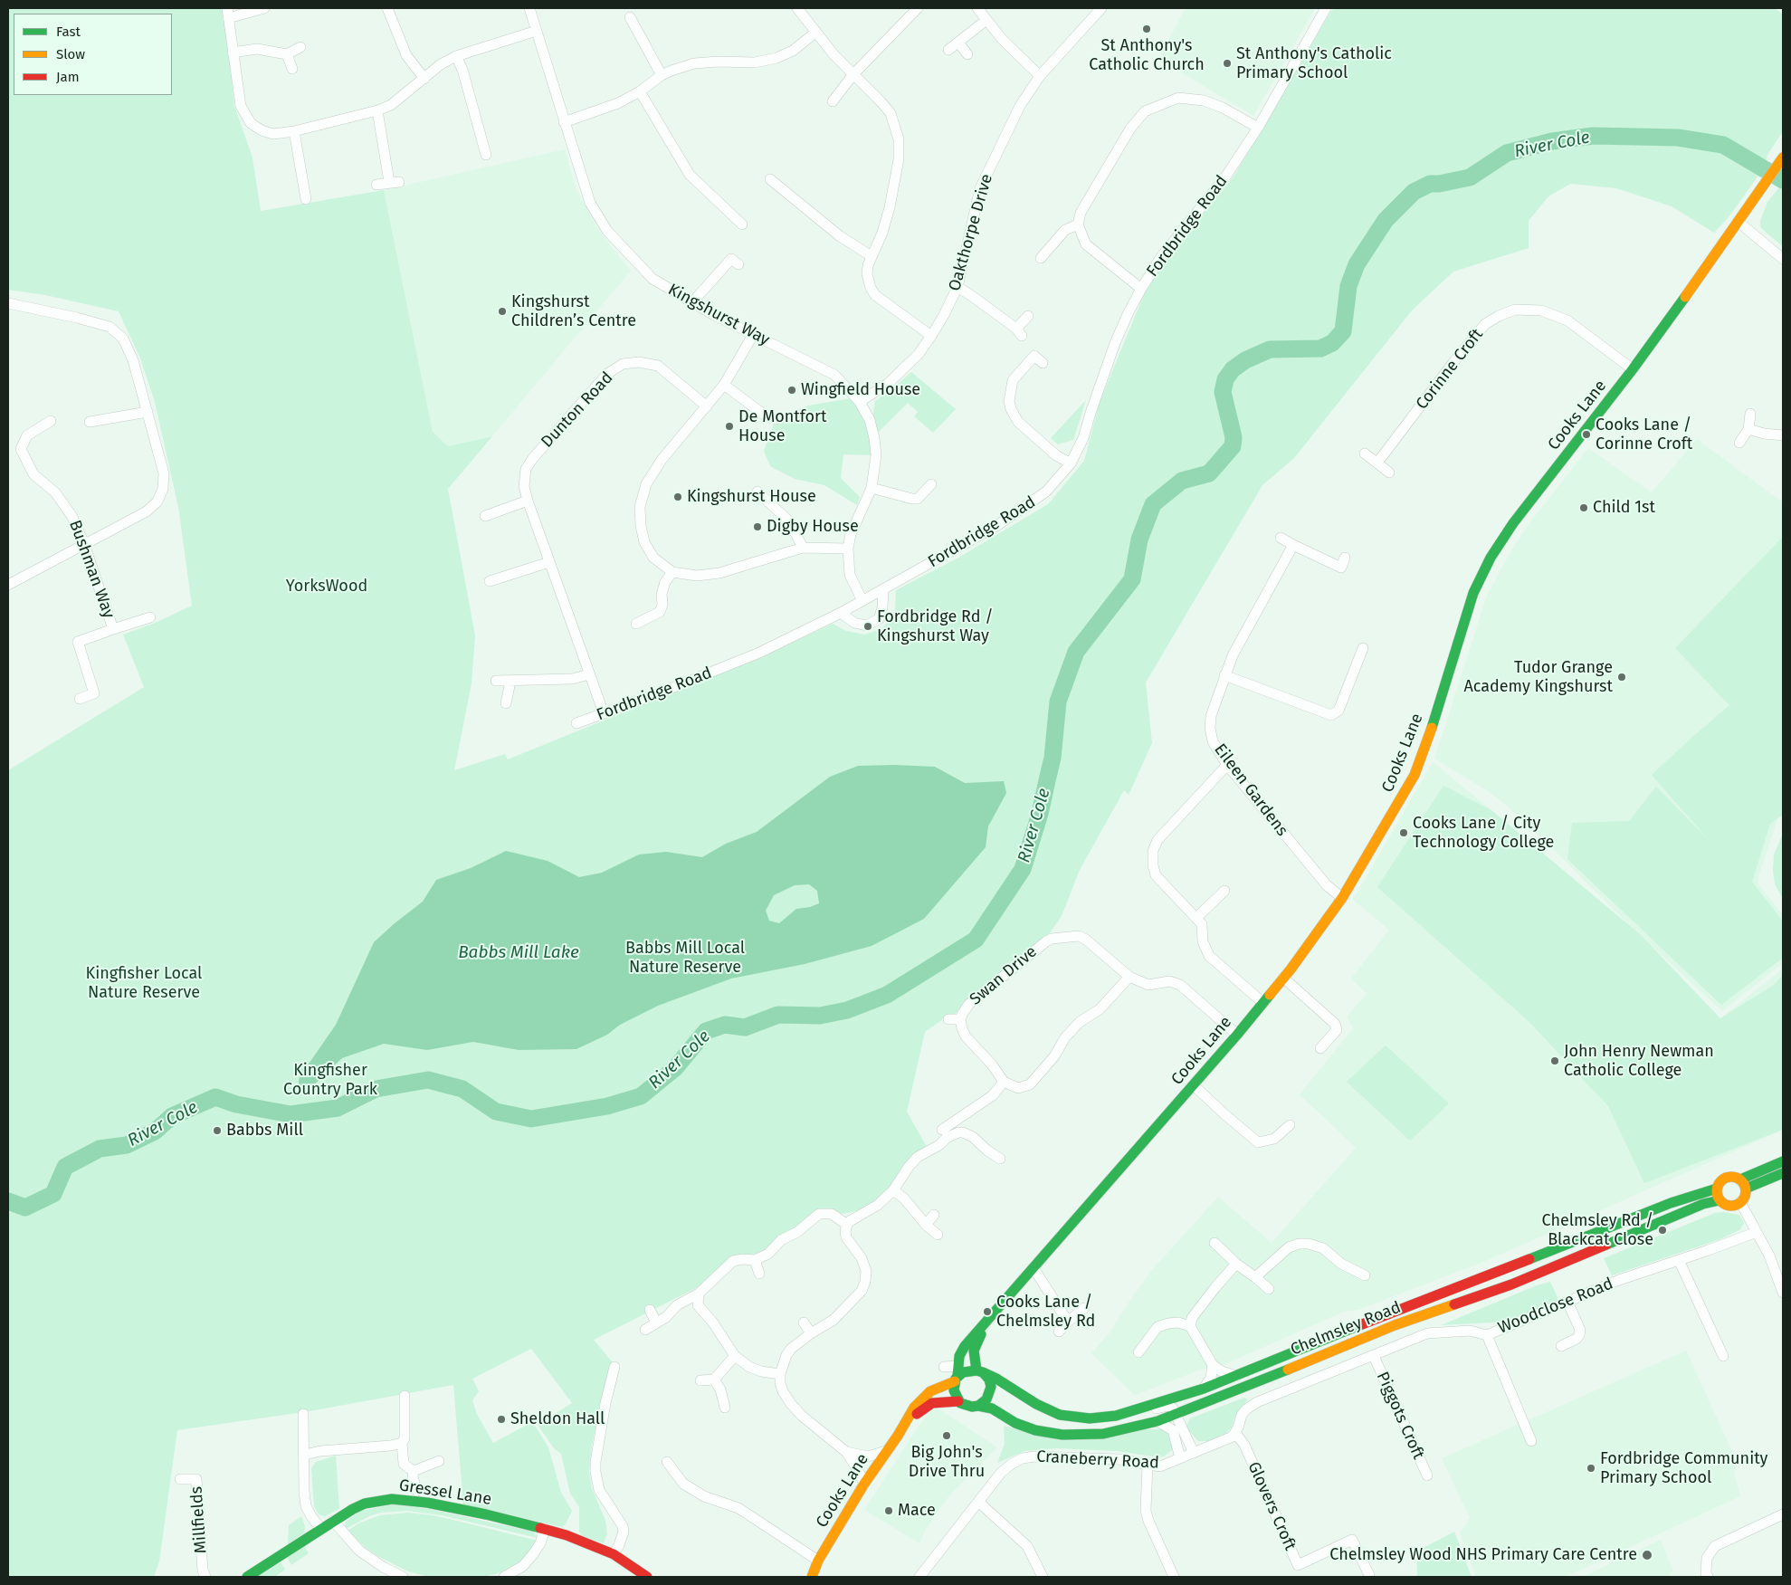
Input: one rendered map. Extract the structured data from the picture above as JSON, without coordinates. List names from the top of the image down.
{
  "streets": {
    "street": [
      "Fordbridge Road",
      "Oakthorpe Drive",
      "Kingshurst Way",
      "Corinne Croft",
      "Dunton Road",
      "Cooks Lane",
      "Bushman Way",
      "Eileen Gardens",
      "Swan Drive",
      "Woodclose Road",
      "Chelmsley Road",
      "Piggots Croft",
      "Craneberry Road",
      "Gressel Lane",
      "Glovers Croft",
      "Millfields"
    ]
  },
  "crossings": [
    ["Fordbridge Road", "Kingshurst Way"],
    ["Fordbridge Road", "Dunton Road"],
    ["Oakthorpe Drive", "Kingshurst Way"],
    ["Corinne Croft", "Cooks Lane"],
    ["Cooks Lane", "Eileen Gardens"],
    ["Cooks Lane", "Swan Drive"],
    ["Cooks Lane", "Chelmsley Road"],
    ["Woodclose Road", "Piggots Croft"],
    ["Woodclose Road", "Glovers Croft"]
  ],
  "water": ["River Cole", "Babbs Mill Lake"],
  "parks": [
    "YorksWood",
    "Babbs Mill Local Nature Reserve",
    "Kingfisher Local Nature Reserve",
    "Kingfisher Country Park"
  ],
  "places": [
    "St Anthony's Catholic Church",
    "St Anthony's Catholic Primary School",
    "Kingshurst Children’s Centre",
    "Wingfield House",
    "De Montfort House",
    "Cooks Lane / Corinne Croft",
    "Kingshurst House",
    "Child 1st",
    "Digby House",
    "Fordbridge Rd / Kingshurst Way",
    "Tudor Grange Academy Kingshurst",
    "Cooks Lane / City Technology College",
    "John Henry Newman Catholic College",
    "Babbs Mill",
    "Chelmsley Rd / Blackcat Close",
    "Cooks Lane / Chelmsley Rd",
    "Sheldon Hall",
    "Big John's Drive Thru",
    "Fordbridge Community Primary School",
    "Mace",
    "Chelmsley Wood NHS Primary Care Centre"
  ],
  "legend": ["Fast", "Slow", "Jam"]
}
